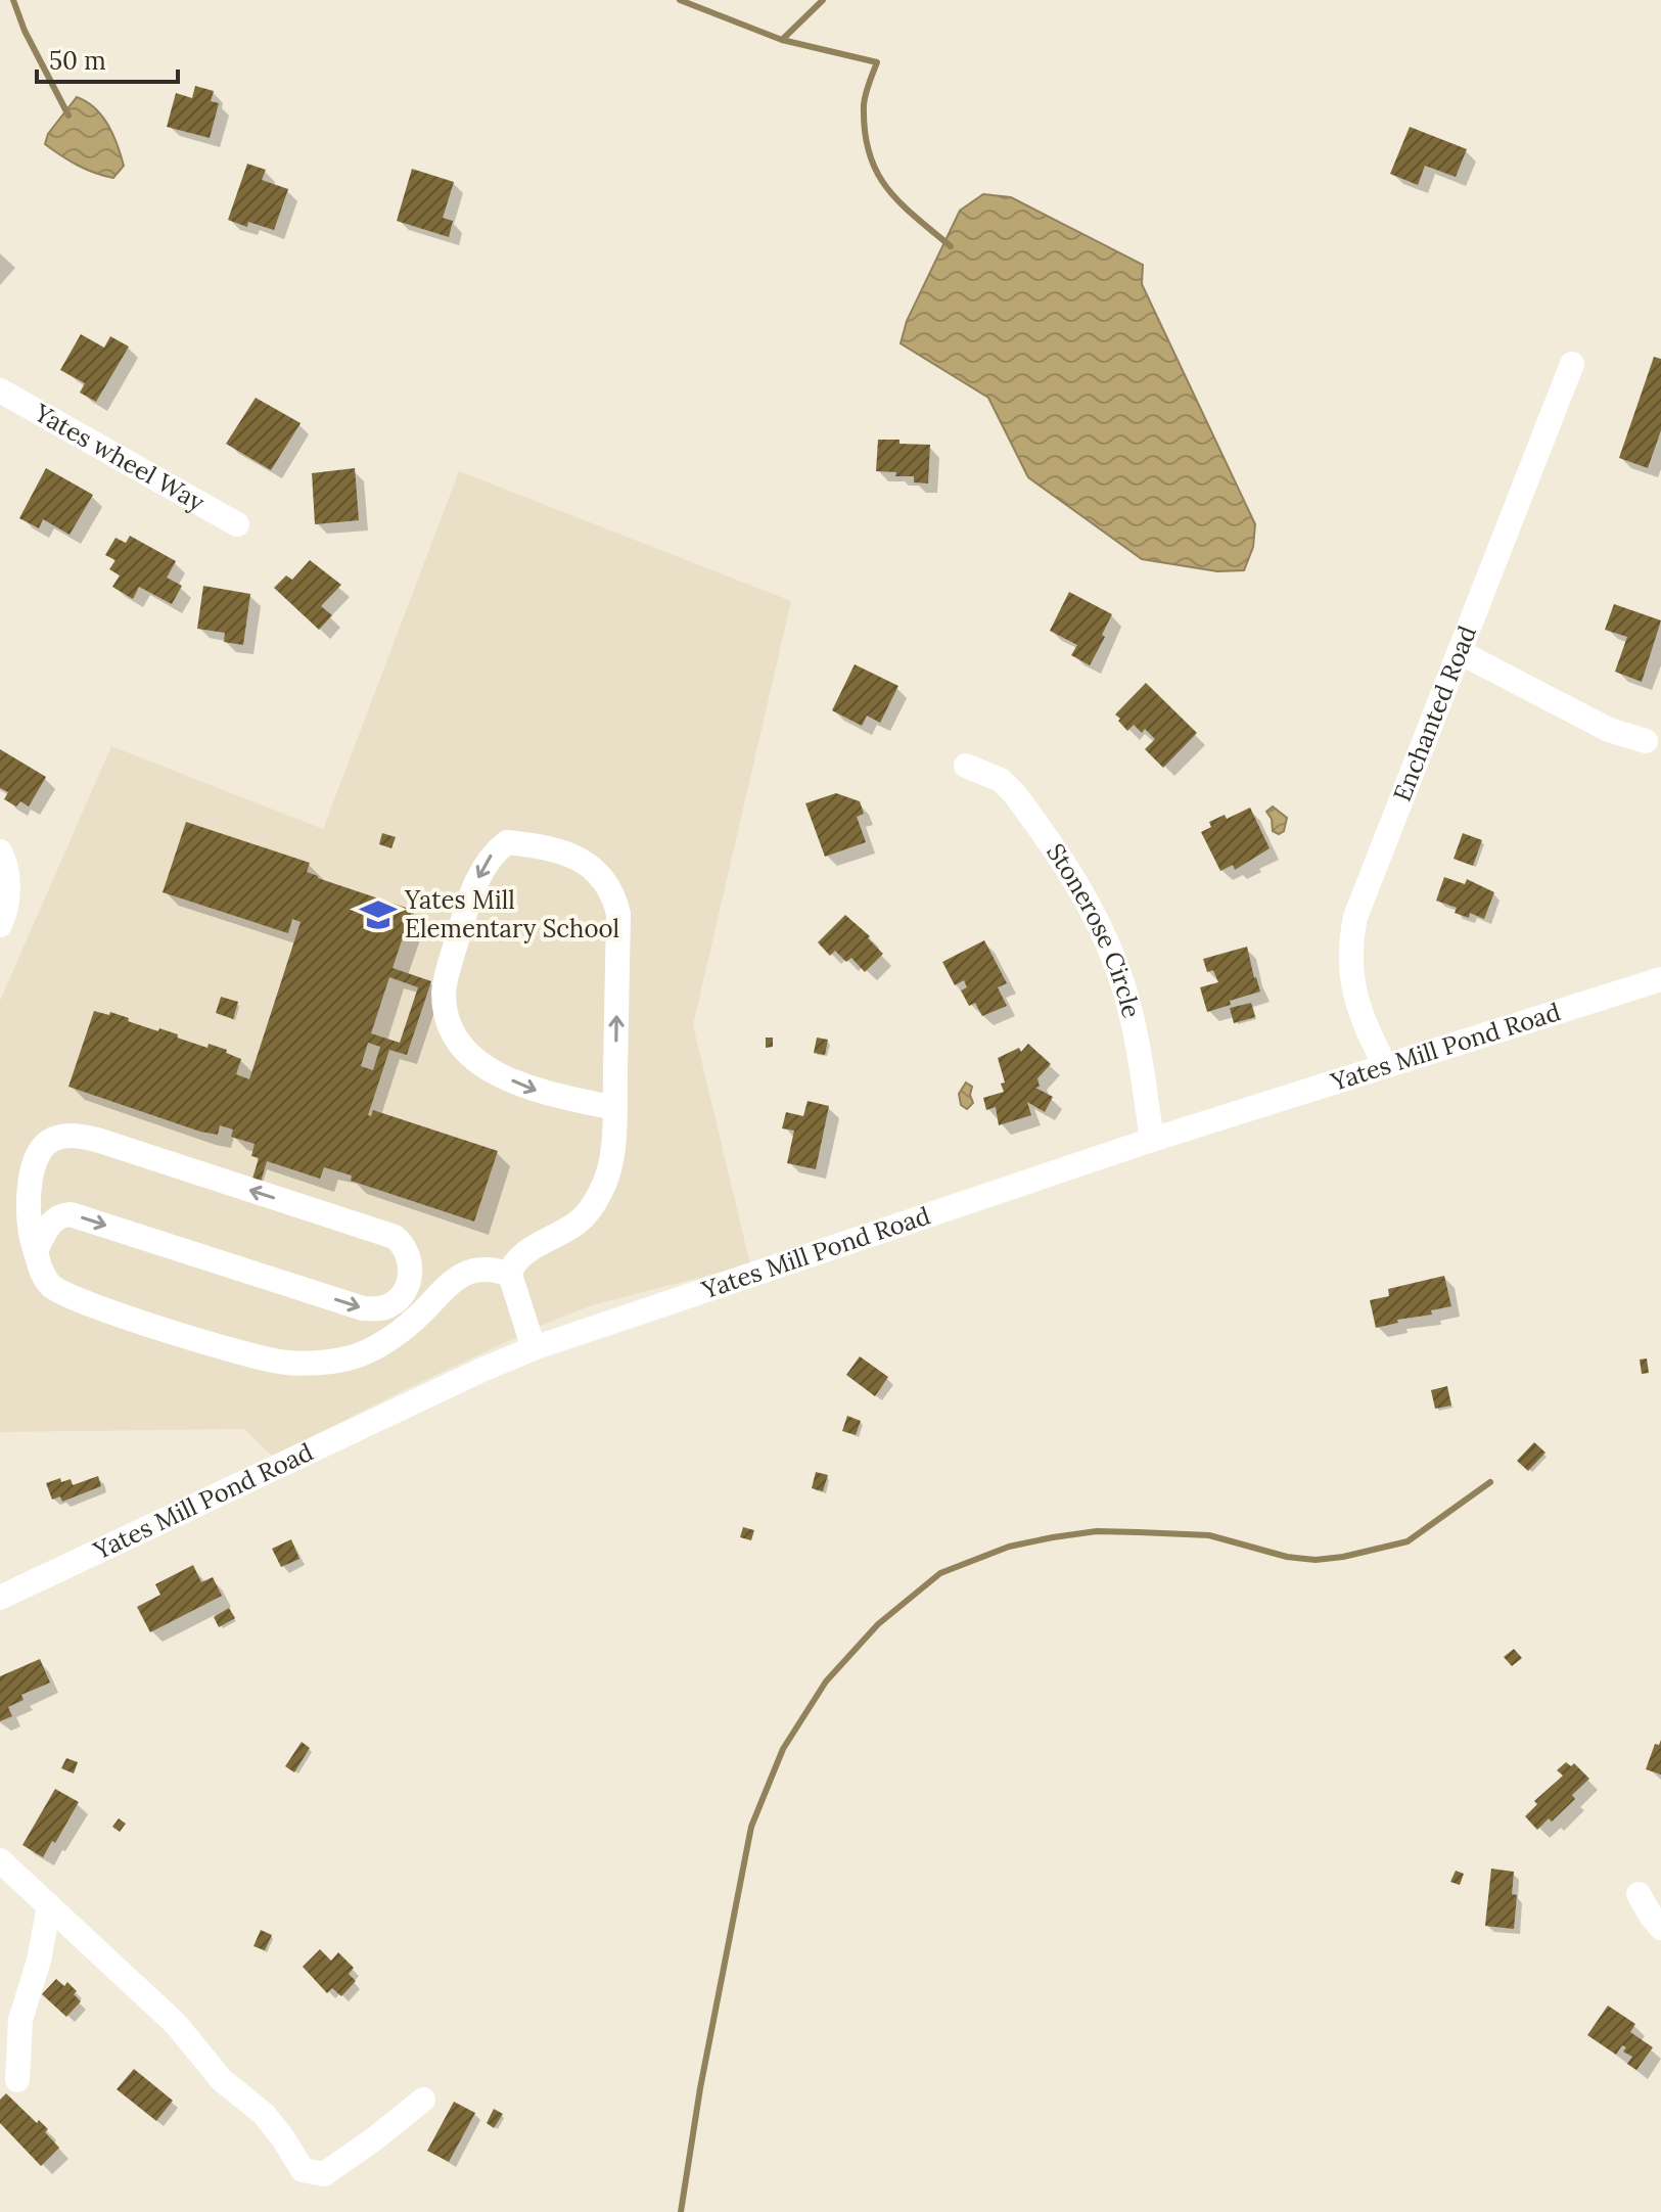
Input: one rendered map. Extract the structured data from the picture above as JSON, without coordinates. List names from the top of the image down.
{
  "streets": {
    "street": [
      "Yates wheel Way",
      "Enchanted Road",
      "Stonerose Circle",
      "Yates Mill Pond Road"
    ]
  },
  "crossings": [
    ["Enchanted Road", "Yates Mill Pond Road"],
    ["Stonerose Circle", "Yates Mill Pond Road"]
  ],
  "places": {
    "school or university": ["Yates Mill Elementary School"]
  },
  "scale_bar": "50 m"
}
